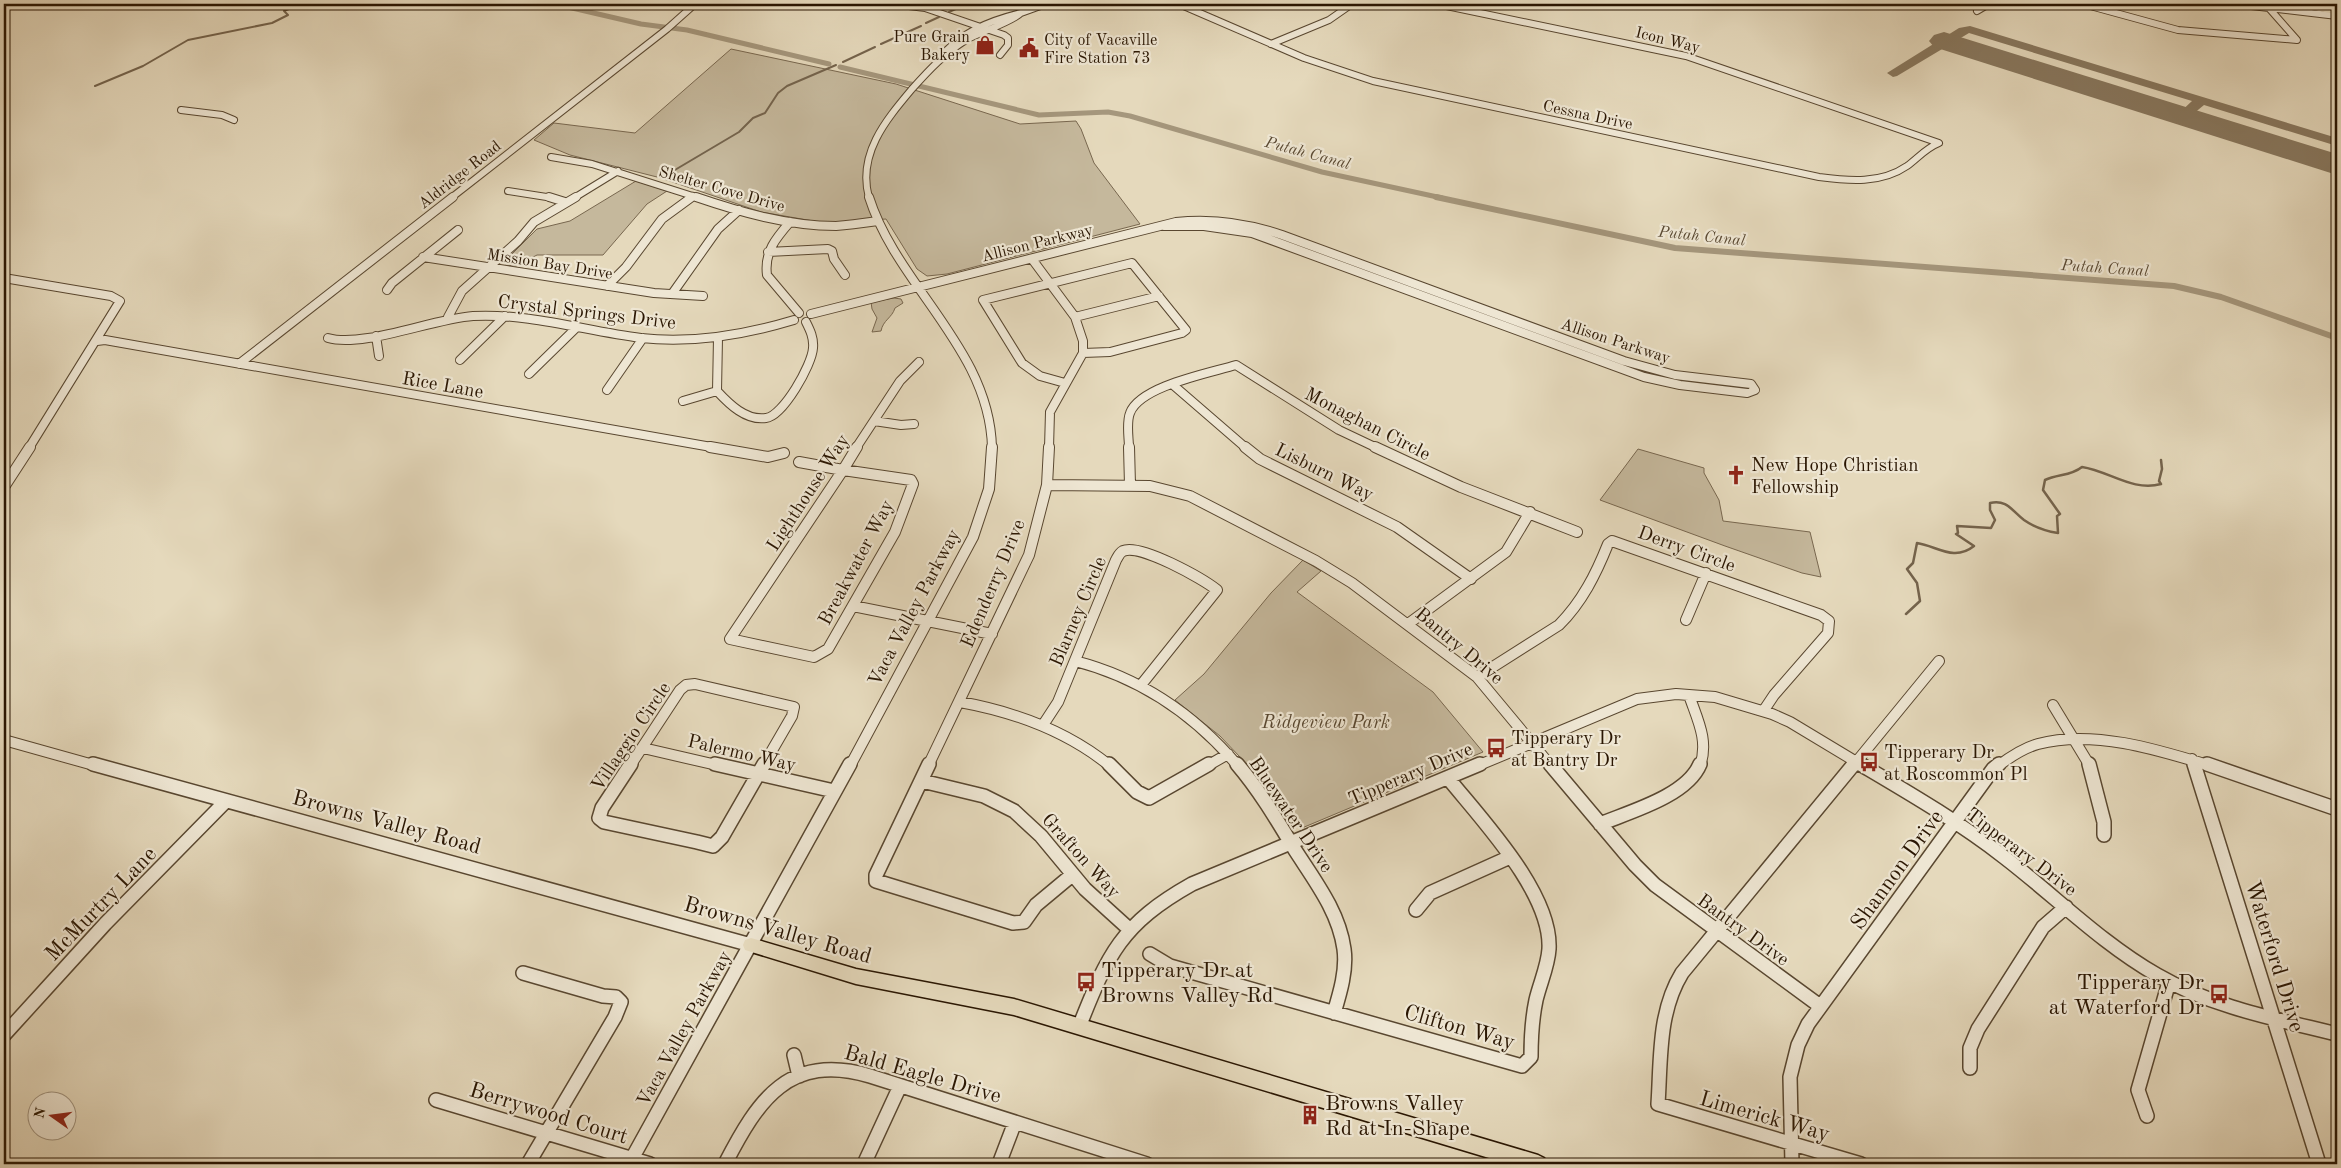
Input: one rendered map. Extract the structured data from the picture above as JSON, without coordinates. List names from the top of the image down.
{
  "streets": {
    "main road": ["Browns Valley Road"],
    "street": [
      "Icon Way",
      "Cessna Drive",
      "Aldridge Road",
      "Shelter Cove Drive",
      "Allison Parkway",
      "Mission Bay Drive",
      "Crystal Springs Drive",
      "Rice Lane",
      "Monaghan Circle",
      "Lisburn Way",
      "Lighthouse Way",
      "Derry Circle",
      "Breakwater Way",
      "Edenderry Drive",
      "Vaca Valley Parkway",
      "Blarney Circle",
      "Bantry Drive",
      "Villaggio Circle",
      "Palermo Way",
      "Tipperary Drive",
      "Bluewater Drive",
      "Grafton Way",
      "Shannon Drive",
      "McMurtry Lane",
      "Waterford Drive",
      "Clifton Way",
      "Bald Eagle Drive",
      "Berrywood Court",
      "Limerick Way"
    ]
  },
  "crossings": [
    ["Icon Way", "Cessna Drive"],
    ["Aldridge Road", "Rice Lane"],
    ["Shelter Cove Drive", "Vaca Valley Parkway"],
    ["Allison Parkway", "Vaca Valley Parkway"],
    ["Monaghan Circle", "Lisburn Way"],
    ["Monaghan Circle", "Bantry Drive"],
    ["Lighthouse Way", "Breakwater Way"],
    ["Derry Circle", "Bantry Drive"],
    ["Derry Circle", "Tipperary Drive"],
    ["Edenderry Drive", "Bantry Drive"],
    ["Vaca Valley Parkway", "Palermo Way"],
    ["Vaca Valley Parkway", "Browns Valley Road"],
    ["Vaca Valley Parkway", "Berrywood Court"],
    ["Blarney Circle", "Bluewater Drive"],
    ["Bantry Drive", "Tipperary Drive"],
    ["Bantry Drive", "Shannon Drive"],
    ["Bantry Drive", "Limerick Way"],
    ["Villaggio Circle", "Palermo Way"],
    ["Tipperary Drive", "Bluewater Drive"],
    ["Tipperary Drive", "Browns Valley Road"],
    ["Tipperary Drive", "Grafton Way"],
    ["Tipperary Drive", "Shannon Drive"],
    ["Tipperary Drive", "Waterford Drive"],
    ["Tipperary Drive", "Clifton Way"],
    ["Bluewater Drive", "Clifton Way"],
    ["Browns Valley Road", "McMurtry Lane"],
    ["Shannon Drive", "Waterford Drive"],
    ["Shannon Drive", "Limerick Way"]
  ],
  "water": ["Putah Canal"],
  "parks": ["Ridgeview Park"],
  "places": {
    "shop": ["Pure Grain Bakery"],
    "public building": ["City of Vacaville Fire Station 73"],
    "church": ["New Hope Christian Fellowship"],
    "bus stop": [
      "Tipperary Dr at Bantry Dr",
      "Tipperary Dr at Roscommon Pl",
      "Tipperary Dr at Browns Valley Rd",
      "Tipperary Dr at Waterford Dr"
    ],
    "building": ["Browns Valley Rd at In-Shape"]
  },
  "north": "left"
}
